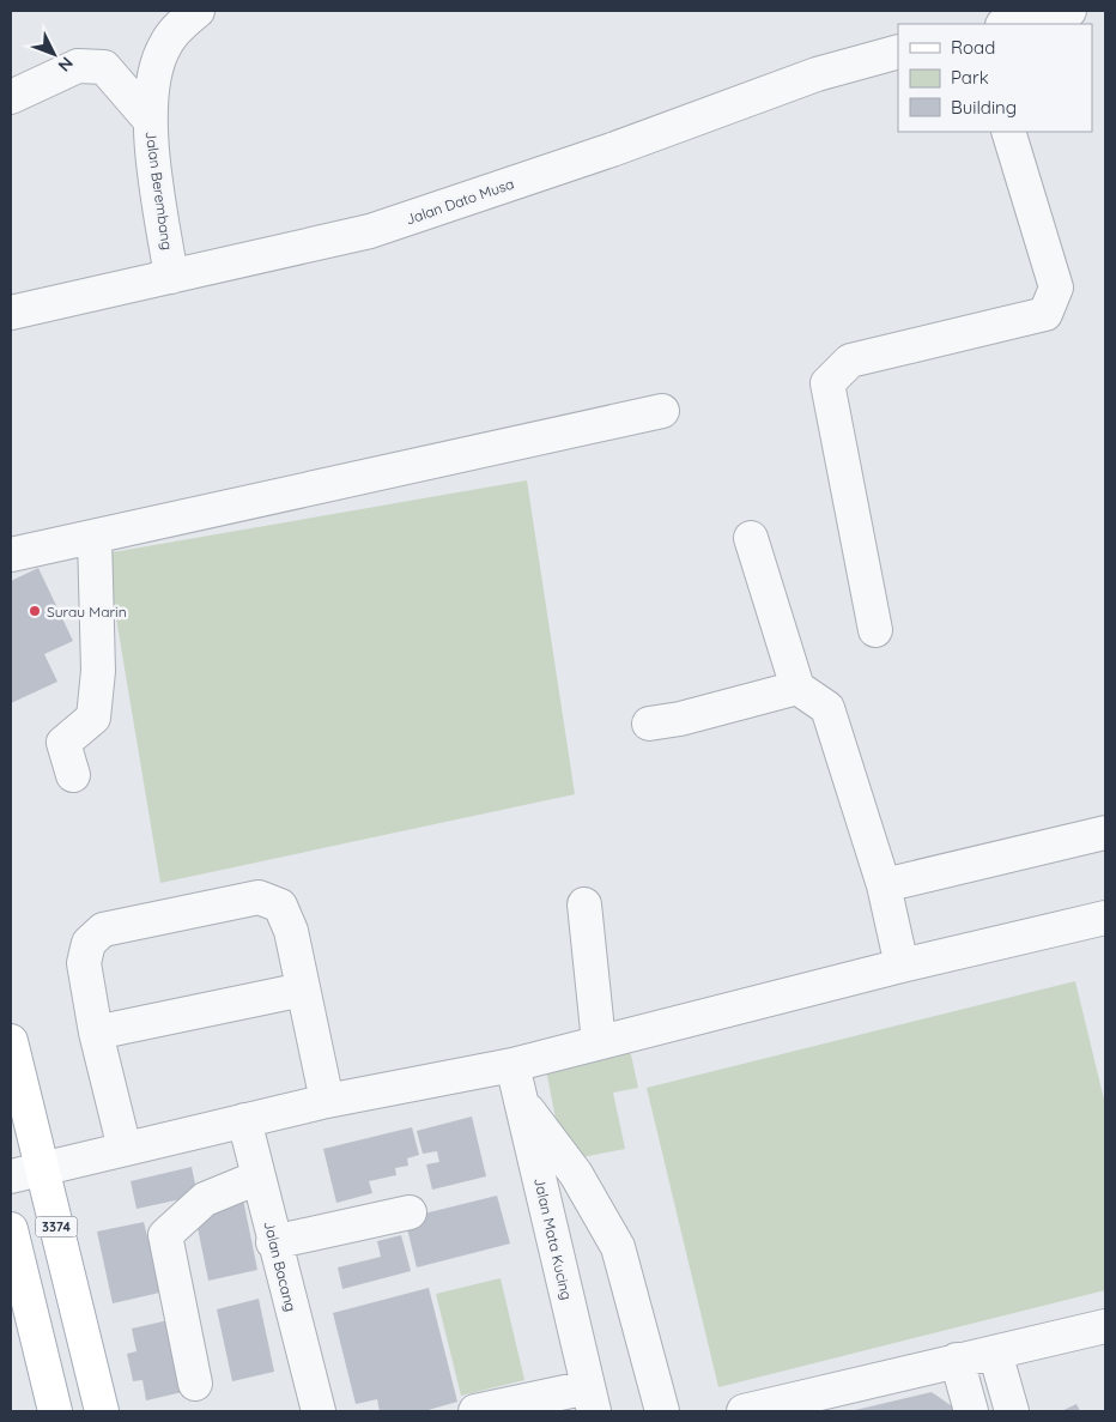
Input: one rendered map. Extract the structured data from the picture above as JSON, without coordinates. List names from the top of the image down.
{
  "streets": {
    "main road": ["3374"],
    "street": [
      "Jalan Berembang",
      "Jalan Dato Musa",
      "Jalan Mata Kucing",
      "Jalan Bacang"
    ]
  },
  "crossings": [
    ["Jalan Berembang", "Jalan Dato Musa"]
  ],
  "places": ["Surau Marin"],
  "legend": ["Road", "Park", "Building"],
  "north": "bottom right"
}
